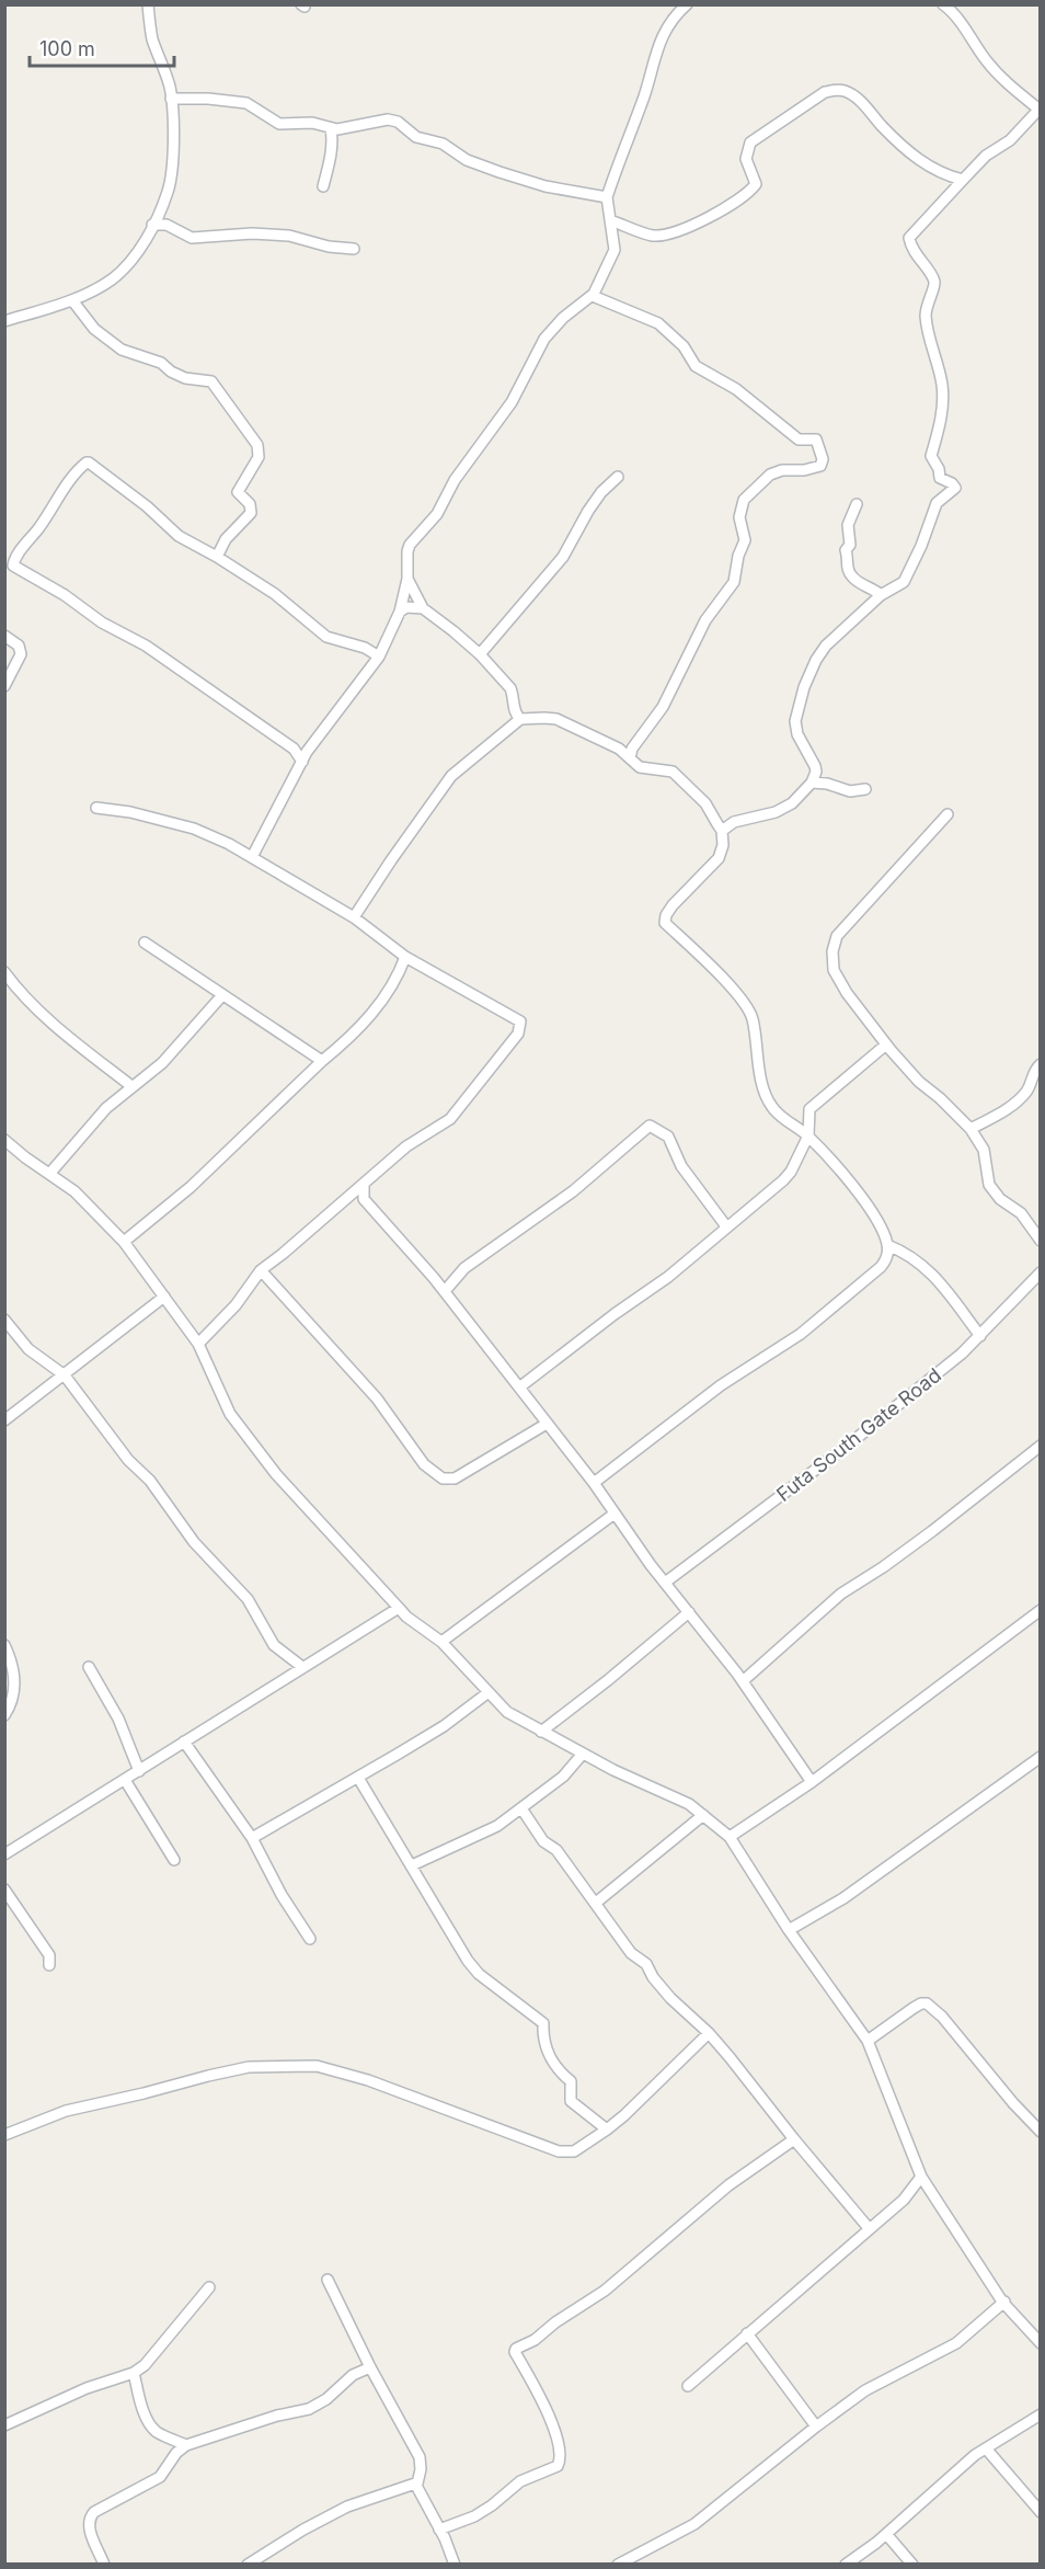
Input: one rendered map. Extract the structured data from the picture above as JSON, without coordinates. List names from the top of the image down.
{
  "streets": {
    "street": ["Futa South Gate Road"]
  },
  "scale_bar": "100 m"
}
